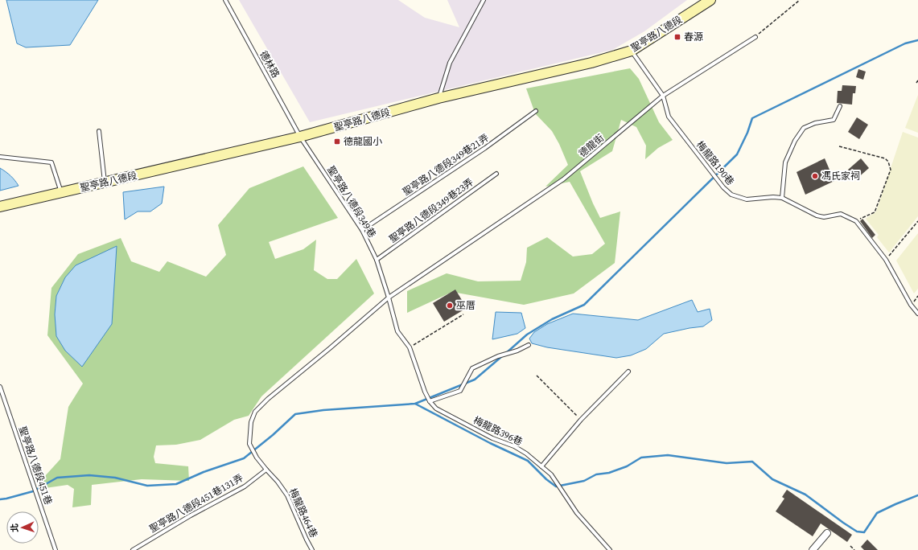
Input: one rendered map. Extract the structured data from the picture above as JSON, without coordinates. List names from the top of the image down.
{
  "streets": {
    "street": ["聖亭路八德段"],
    "lane": [
      "德林路",
      "德龍街",
      "梅龍路190巷",
      "聖亭路八德段349巷21弄",
      "聖亭路八德段349巷",
      "聖亭路八德段349巷23弄",
      "梅龍路396巷",
      "聖亭路八德段451巷",
      "聖亭路八德段451巷131弄",
      "梅龍路464巷"
    ]
  },
  "crossings": [
    ["聖亭路八德段", "德林路"],
    ["聖亭路八德段", "梅龍路190巷"],
    ["聖亭路八德段", "聖亭路八德段349巷"],
    ["德林路", "聖亭路八德段349巷"],
    ["德龍街", "梅龍路190巷"],
    ["德龍街", "聖亭路八德段349巷"],
    ["德龍街", "梅龍路396巷"],
    ["德龍街", "聖亭路八德段451巷131弄"],
    ["德龍街", "梅龍路464巷"],
    ["聖亭路八德段349巷21弄", "聖亭路八德段349巷"],
    ["聖亭路八德段349巷", "聖亭路八德段349巷23弄"],
    ["聖亭路八德段349巷", "梅龍路396巷"],
    ["聖亭路八德段451巷131弄", "梅龍路464巷"]
  ],
  "places": {
    "transit": ["春源", "德龍國小"],
    "other": ["馮氏家祠", "巫厝"]
  },
  "north": "left"
}
